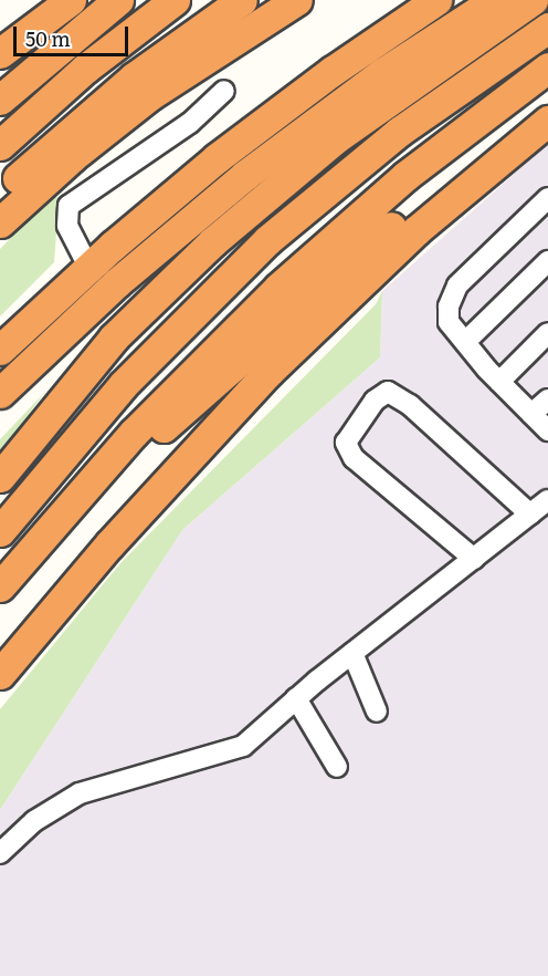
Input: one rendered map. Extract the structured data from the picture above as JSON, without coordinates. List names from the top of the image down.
{
  "scale_bar": "50 m"
}
